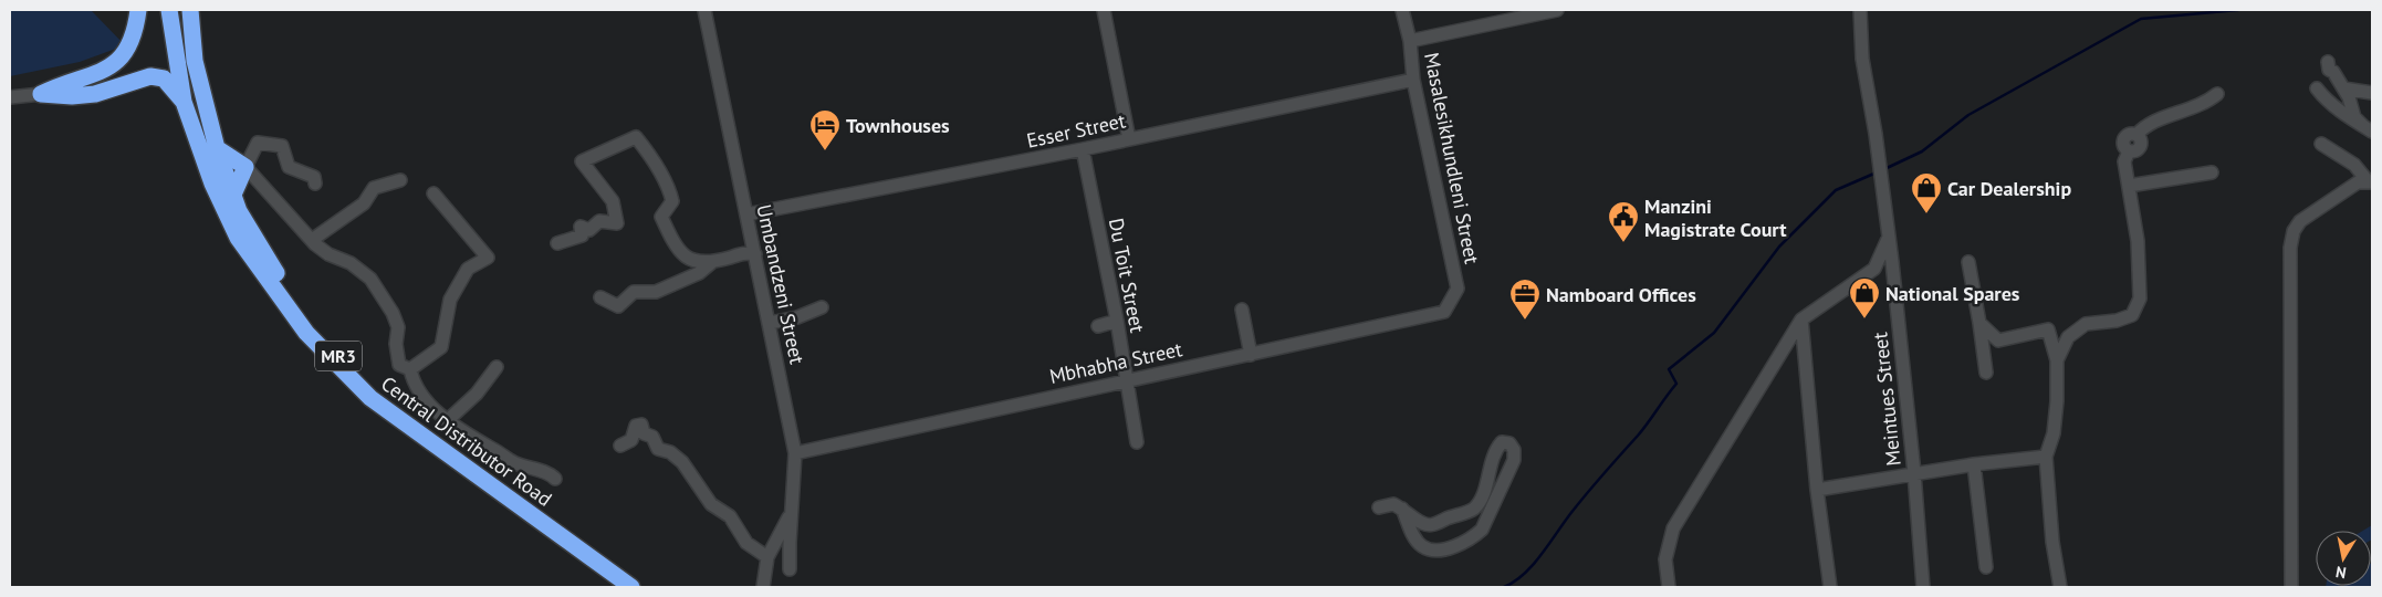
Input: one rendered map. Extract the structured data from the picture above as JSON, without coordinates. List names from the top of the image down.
{
  "streets": {
    "highway": ["MR3", "Central Distributor Road"],
    "street": [
      "Esser Street",
      "Masalesikhundleni Street",
      "Du Toit Street",
      "Umbandzeni Street",
      "Mbhabha Street",
      "Meintues Street"
    ]
  },
  "crossings": [
    ["Esser Street", "Masalesikhundleni Street"],
    ["Esser Street", "Du Toit Street"],
    ["Esser Street", "Umbandzeni Street"],
    ["Masalesikhundleni Street", "Mbhabha Street"],
    ["Du Toit Street", "Mbhabha Street"],
    ["Umbandzeni Street", "Mbhabha Street"]
  ],
  "places": {
    "hotel": ["Townhouses"],
    "shop": ["Car Dealership", "National Spares"],
    "public building": ["Manzini Magistrate Court"],
    "office": ["Namboard Offices"]
  },
  "north": "bottom"
}
